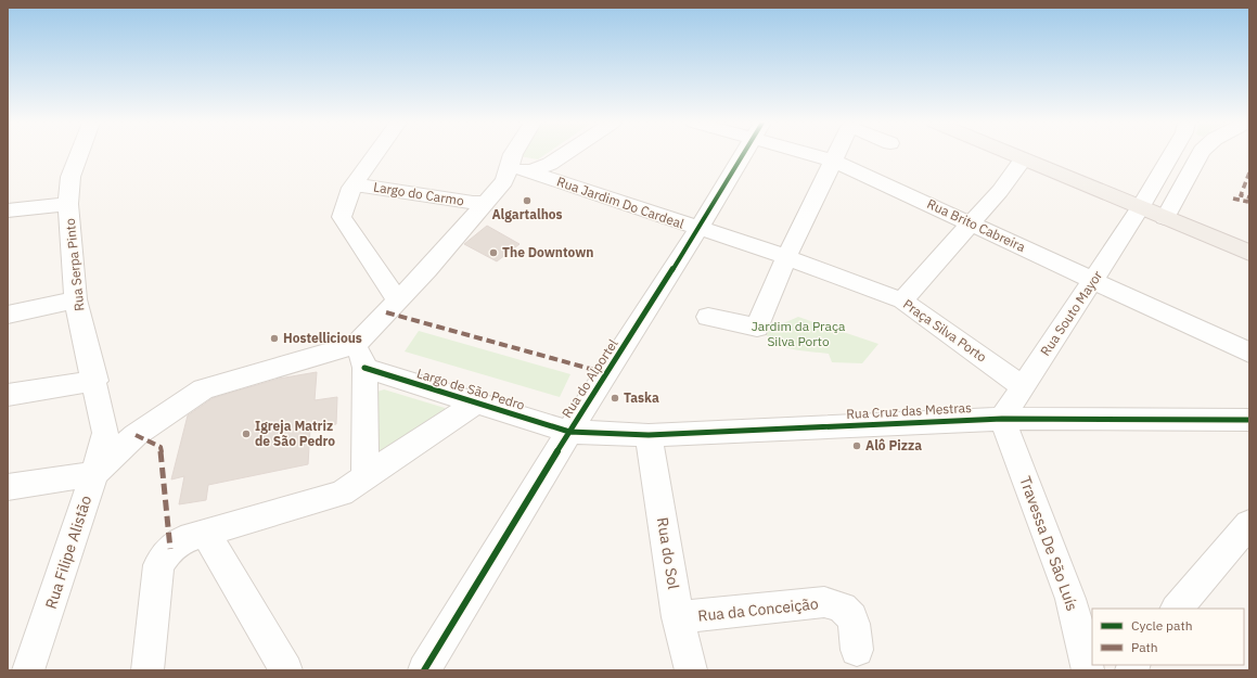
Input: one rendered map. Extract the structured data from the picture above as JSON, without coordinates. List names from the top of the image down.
{
  "streets": {
    "street": [
      "Largo do Carmo",
      "Rua Jardim Do Cardeal",
      "Rua Brito Cabreira",
      "Rua Serpa Pinto",
      "Rua Souto Mayor",
      "Praça Silva Porto",
      "Rua do Alportel",
      "Largo de São Pedro",
      "Rua Cruz das Mestras",
      "Travessa De São Luís",
      "Rua Filipe Alistão",
      "Rua do Sol",
      "Rua da Conceição"
    ]
  },
  "crossings": [
    ["Rua Jardim Do Cardeal", "Praça Silva Porto"],
    ["Rua Jardim Do Cardeal", "Rua do Alportel"],
    ["Rua Brito Cabreira", "Rua Souto Mayor"],
    ["Rua Serpa Pinto", "Rua Filipe Alistão"],
    ["Rua Souto Mayor", "Praça Silva Porto"],
    ["Rua Souto Mayor", "Rua Cruz das Mestras"],
    ["Rua Souto Mayor", "Travessa De São Luís"],
    ["Rua do Alportel", "Largo de São Pedro"],
    ["Rua do Alportel", "Rua Cruz das Mestras"],
    ["Largo de São Pedro", "Rua Cruz das Mestras"],
    ["Rua Cruz das Mestras", "Travessa De São Luís"],
    ["Rua Cruz das Mestras", "Rua do Sol"],
    ["Rua do Sol", "Rua da Conceição"]
  ],
  "parks": ["Jardim da Praça Silva Porto"],
  "places": [
    "Algartalhos",
    "The Downtown",
    "Hostellicious",
    "Taska",
    "Igreja Matriz de São Pedro",
    "Alô Pizza"
  ],
  "legend": ["Cycle path", "Path"]
}
